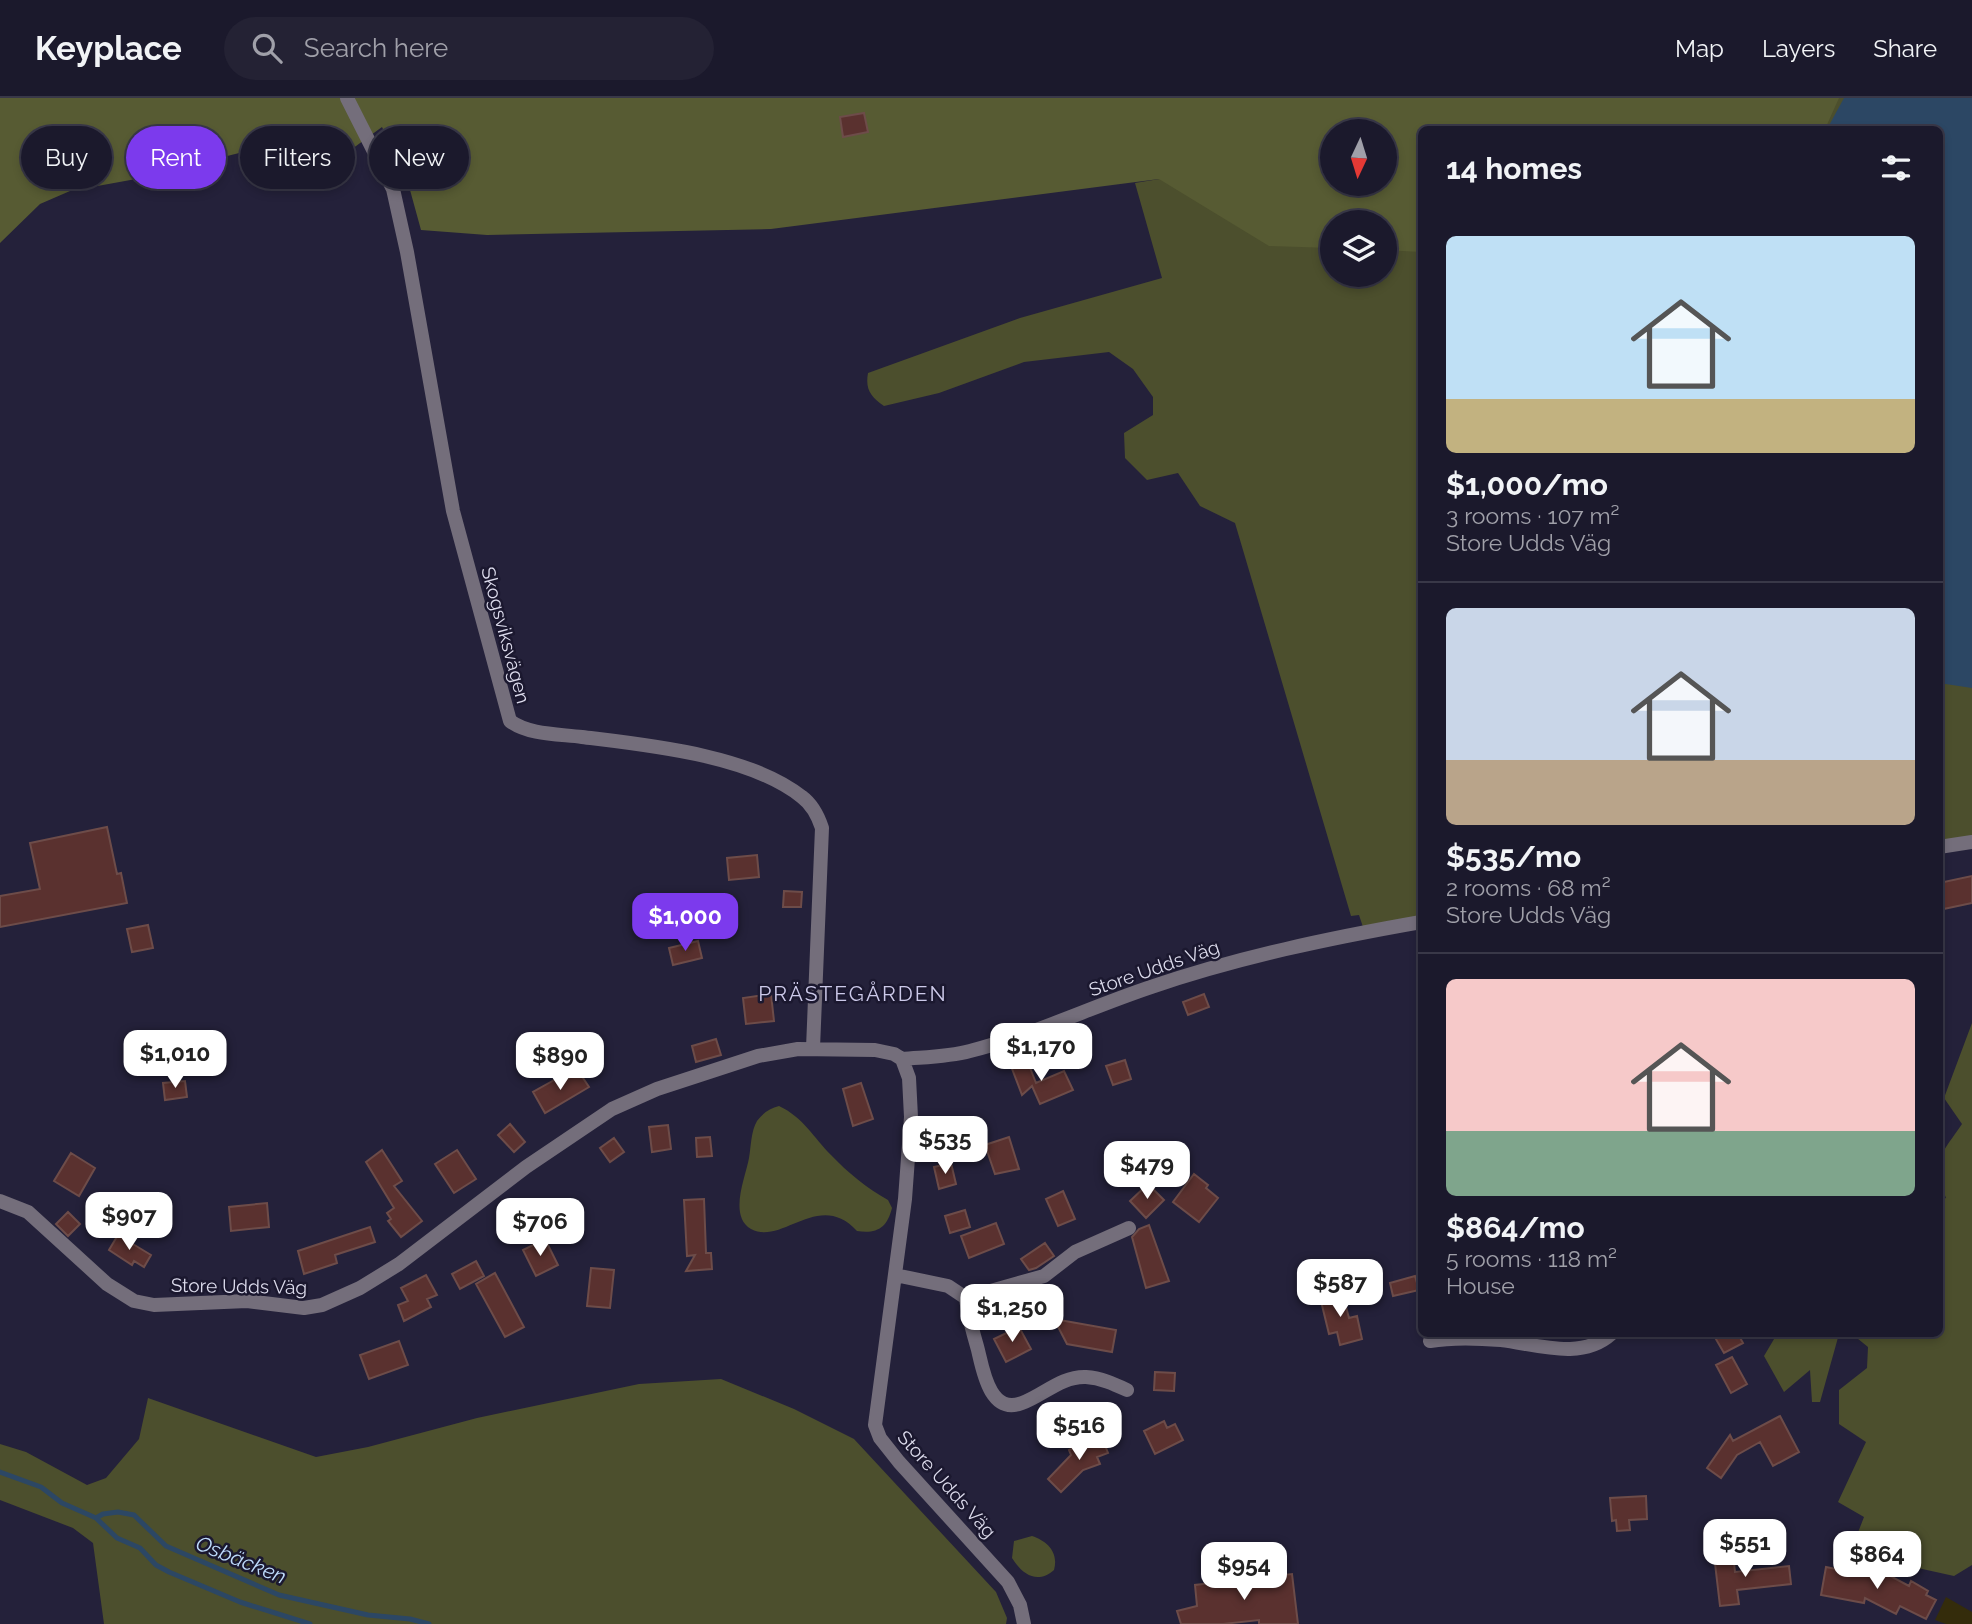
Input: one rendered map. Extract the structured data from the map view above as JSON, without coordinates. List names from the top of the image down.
{
  "streets": {
    "street": ["Skogsviksvägen", "Store Udds Väg"]
  },
  "crossings": [
    ["Skogsviksvägen", "Store Udds Väg"]
  ],
  "districts": ["PRÄSTEGÅRDEN"],
  "water": ["Osbäcken"],
  "north": "bottom",
  "page": {
    "header": "Keyplace",
    "search": "Search here",
    "nav": ["Map", "Layers", "Share"],
    "chip": [
      "Buy",
      "Rent",
      "Filters",
      "New"
    ],
    "heading": "14 homes",
    "list": [
      {
        "name": "$1,000/mo",
        "note": "3 rooms · 107 m² · Store Udds Väg"
      },
      {
        "name": "$535/mo",
        "note": "2 rooms · 68 m² · Store Udds Väg"
      },
      {
        "name": "$864/mo",
        "note": "5 rooms · 118 m² · House"
      }
    ],
    "price": [
      "$1,000",
      "$1,170",
      "$1,010",
      "$890",
      "$535",
      "$479",
      "$907",
      "$706",
      "$587",
      "$1,250",
      "$516",
      "$551",
      "$864",
      "$954"
    ]
  }
}
